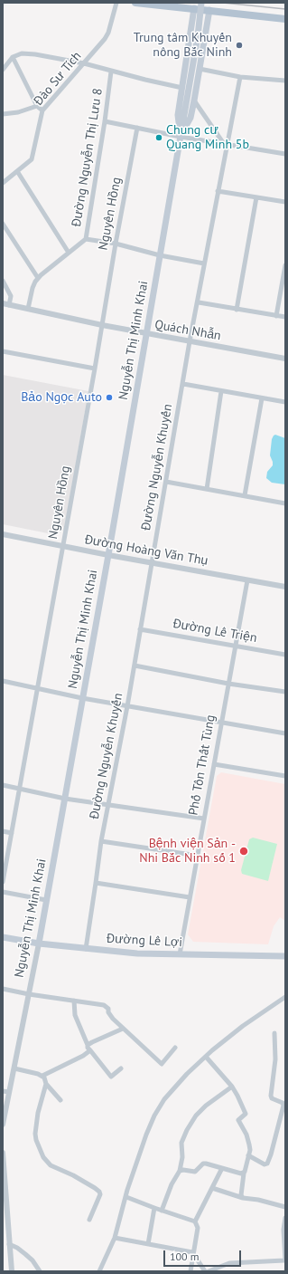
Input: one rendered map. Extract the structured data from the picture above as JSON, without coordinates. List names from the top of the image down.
{
  "streets": {
    "main road": ["Nguyễn Thị Minh Khai", "Đường Lê Lợi"],
    "street": [
      "Đào Sư Tích",
      "Đường Nguyễn Thị Lưu 8",
      "Nguyên Hồng",
      "Quách Nhẫn",
      "Đường Nguyễn Khuyến",
      "Đường Hoàng Văn Thụ",
      "Đường Lê Triện",
      "Phố Tôn Thất Tùng"
    ]
  },
  "crossings": [
    ["Đường Nguyễn Thị Lưu 8", "Quách Nhẫn"],
    ["Nguyên Hồng", "Quách Nhẫn"],
    ["Nguyên Hồng", "Đường Hoàng Văn Thụ"],
    ["Quách Nhẫn", "Nguyễn Thị Minh Khai"],
    ["Quách Nhẫn", "Đường Nguyễn Khuyến"],
    ["Nguyễn Thị Minh Khai", "Đường Hoàng Văn Thụ"],
    ["Nguyễn Thị Minh Khai", "Đường Lê Lợi"],
    ["Đường Nguyễn Khuyến", "Đường Hoàng Văn Thụ"],
    ["Đường Nguyễn Khuyến", "Đường Lê Triện"],
    ["Đường Nguyễn Khuyến", "Đường Lê Lợi"],
    ["Đường Hoàng Văn Thụ", "Phố Tôn Thất Tùng"],
    ["Đường Lê Triện", "Phố Tôn Thất Tùng"],
    ["Phố Tôn Thất Tùng", "Đường Lê Lợi"]
  ],
  "places": [
    "Trung tâm Khuyến nông Bắc Ninh",
    "Chung cư Quang Minh 5b",
    "Bảo Ngọc Auto",
    "Bệnh viện Sản - Nhi Bắc Ninh số 1"
  ],
  "scale_bar": "100 m"
}
